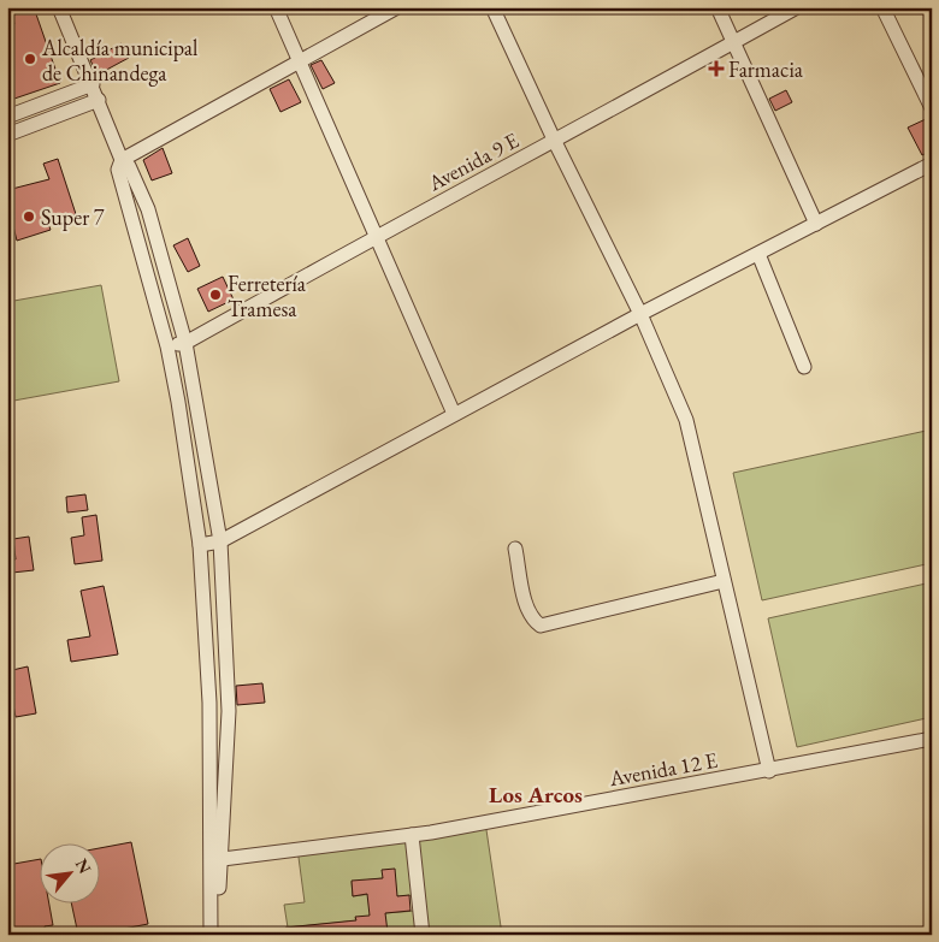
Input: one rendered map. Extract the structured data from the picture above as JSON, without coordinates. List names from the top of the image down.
{
  "streets": {
    "street": ["Avenida 9 E", "Avenida 12 E"]
  },
  "districts": ["Los Arcos"],
  "places": {
    "other": ["Alcaldía municipal de Chinandega", "Super 7", "Ferretería Tramesa"],
    "health": ["Farmacia"]
  },
  "north": "top right"
}
